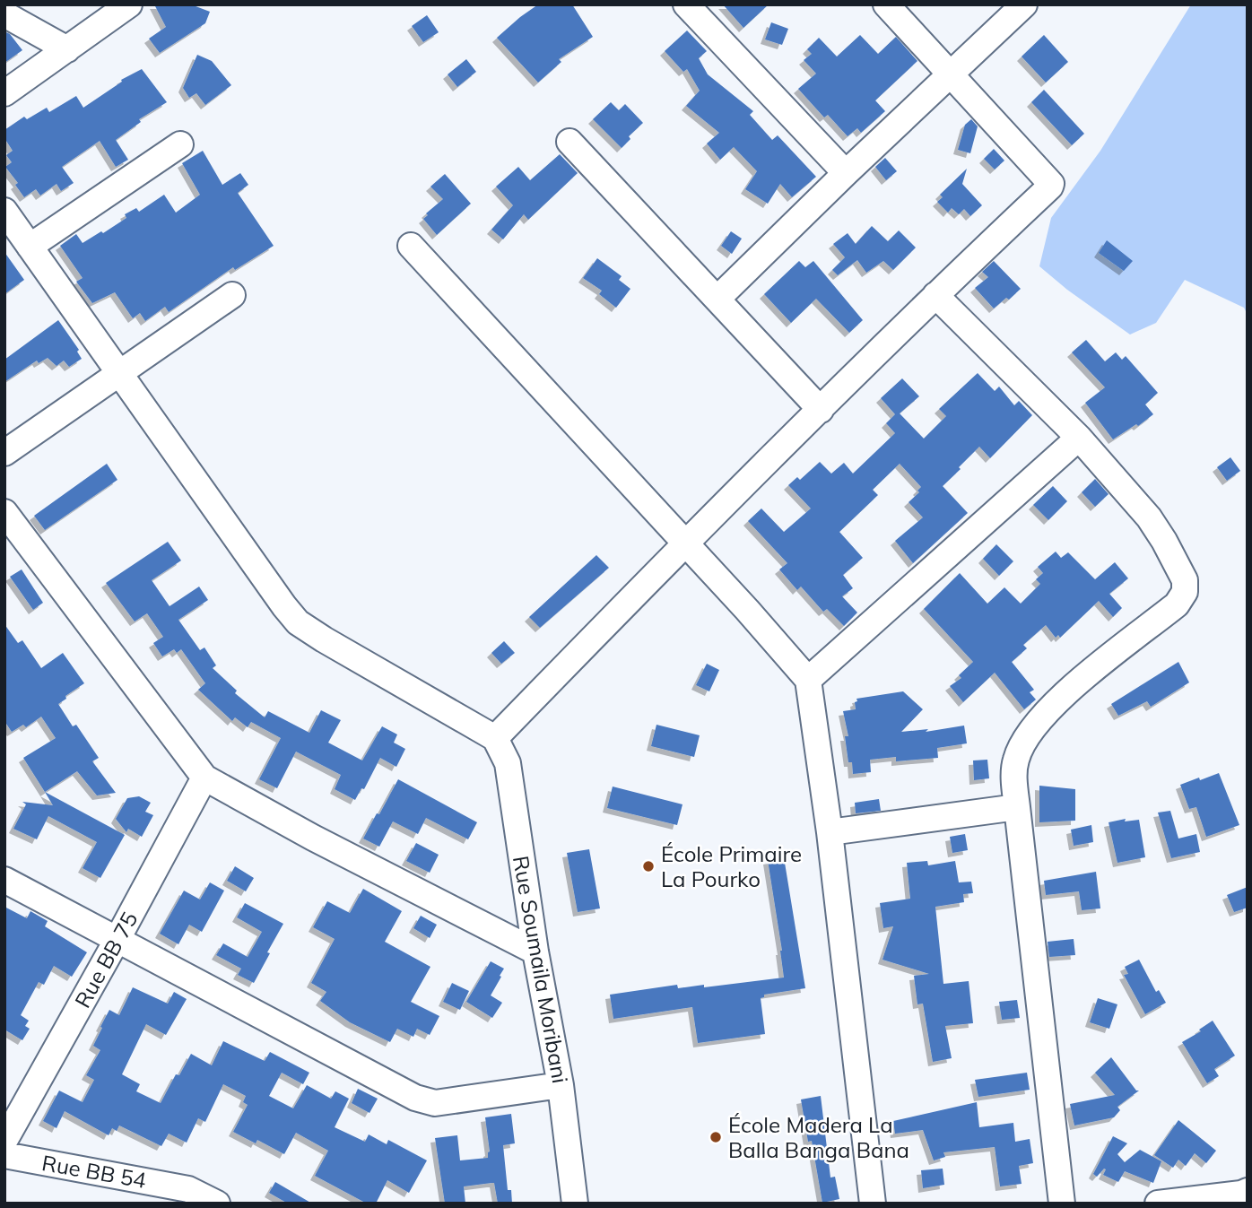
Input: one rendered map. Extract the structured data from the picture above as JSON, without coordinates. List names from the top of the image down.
{
  "streets": {
    "street": ["Rue BB 75", "Rue Soumaila Moribani", "Rue BB 54"]
  },
  "places": ["École Primaire La Pourko", "École Madera La Balla Banga Bana"]
}
